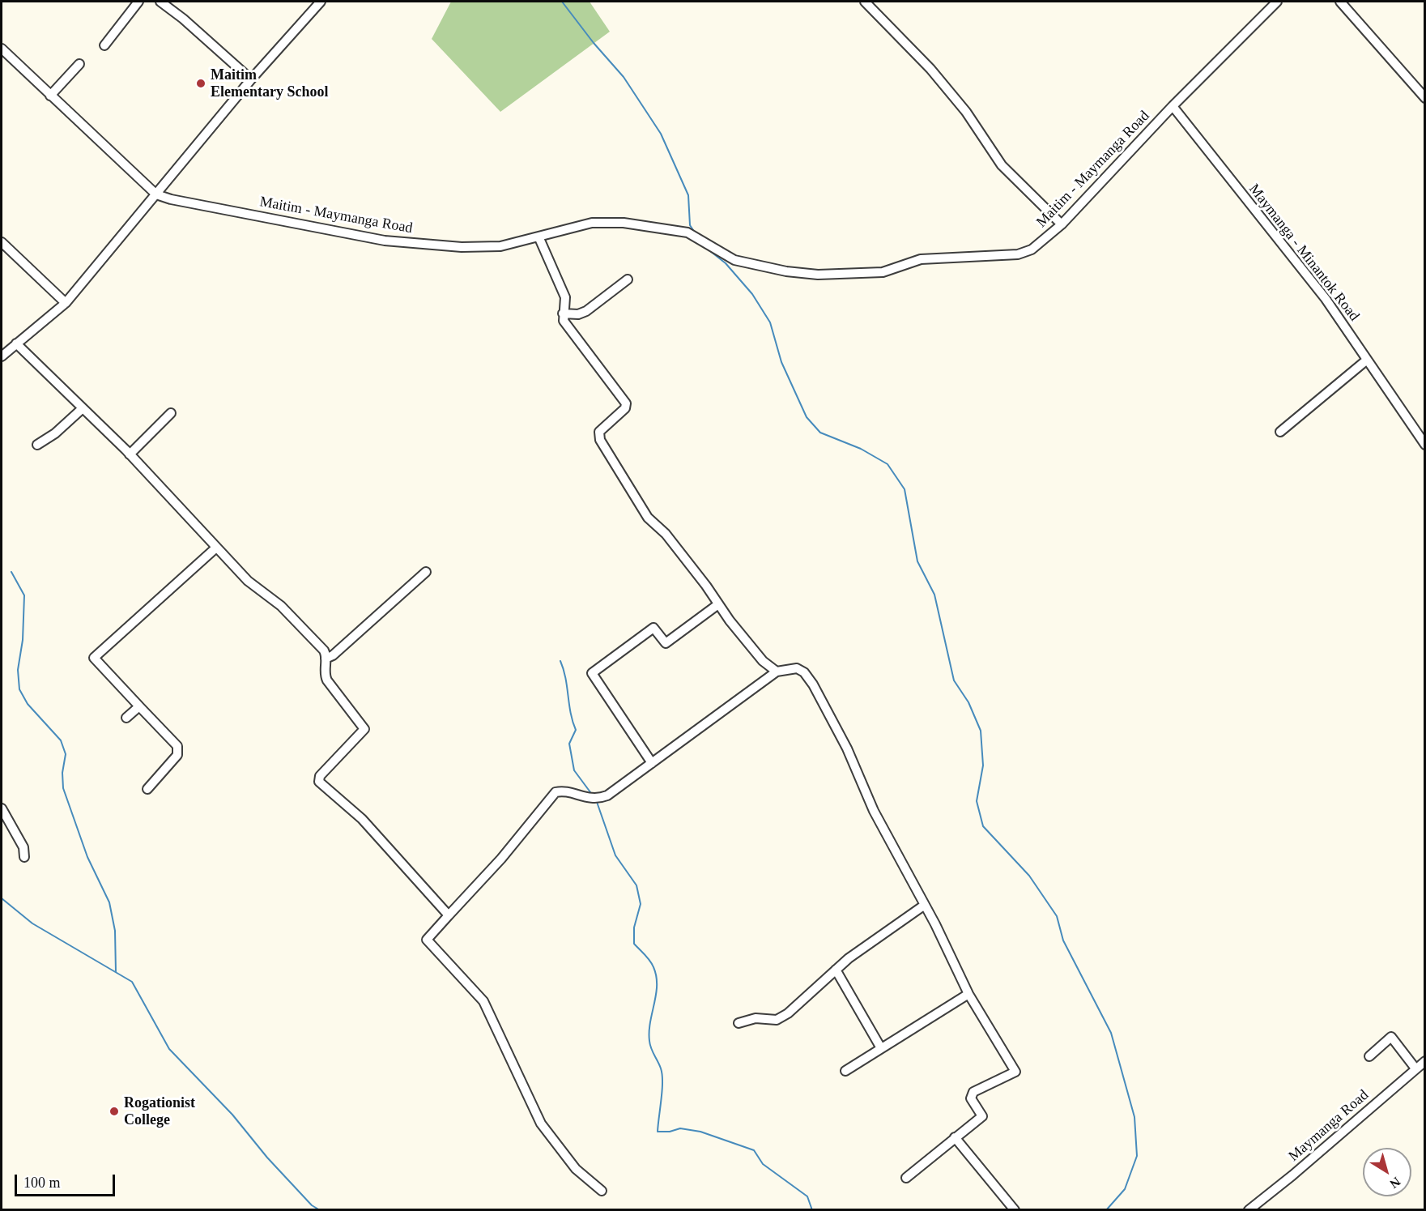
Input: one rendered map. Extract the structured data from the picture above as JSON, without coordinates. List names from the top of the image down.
{
  "streets": {
    "street": ["Maitim - Maymanga Road", "Maymanga - Minantok Road", "Maymanga Road"]
  },
  "crossings": [
    ["Maitim - Maymanga Road", "Maymanga - Minantok Road"]
  ],
  "places": ["Maitim Elementary School", "Rogationist College"],
  "scale_bar": "100 m",
  "north": "bottom right"
}
